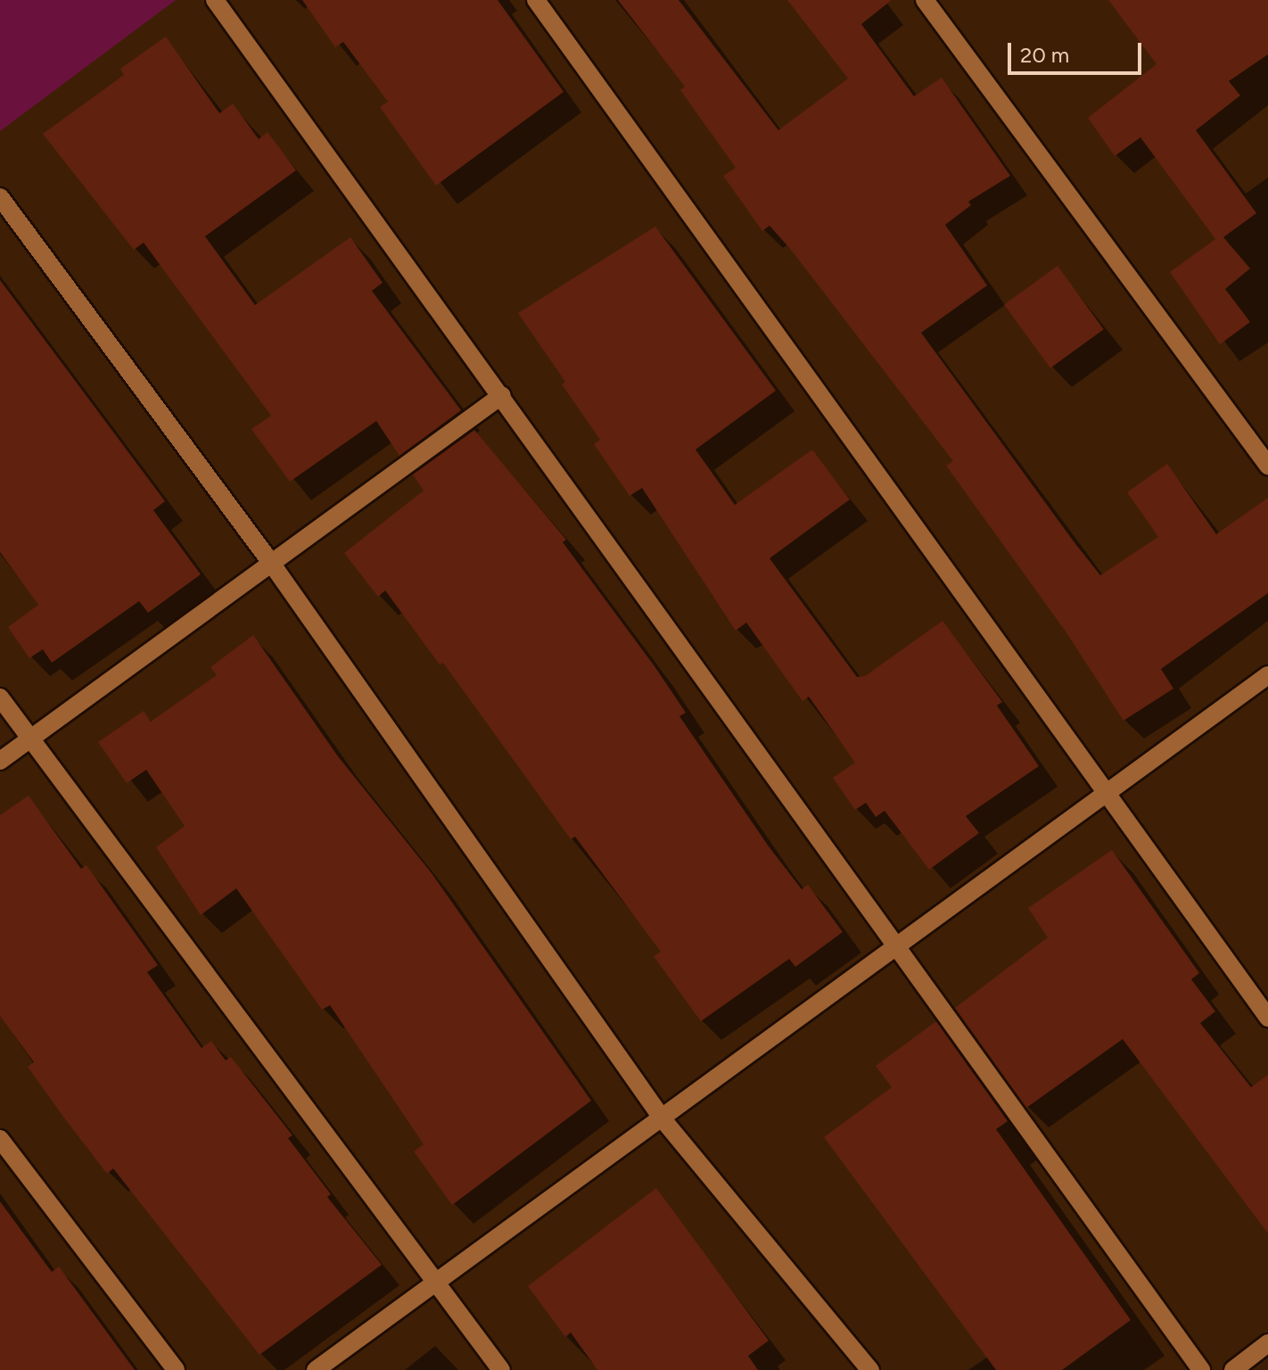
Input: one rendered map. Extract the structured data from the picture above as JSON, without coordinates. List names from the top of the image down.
{
  "scale_bar": "20 m"
}
